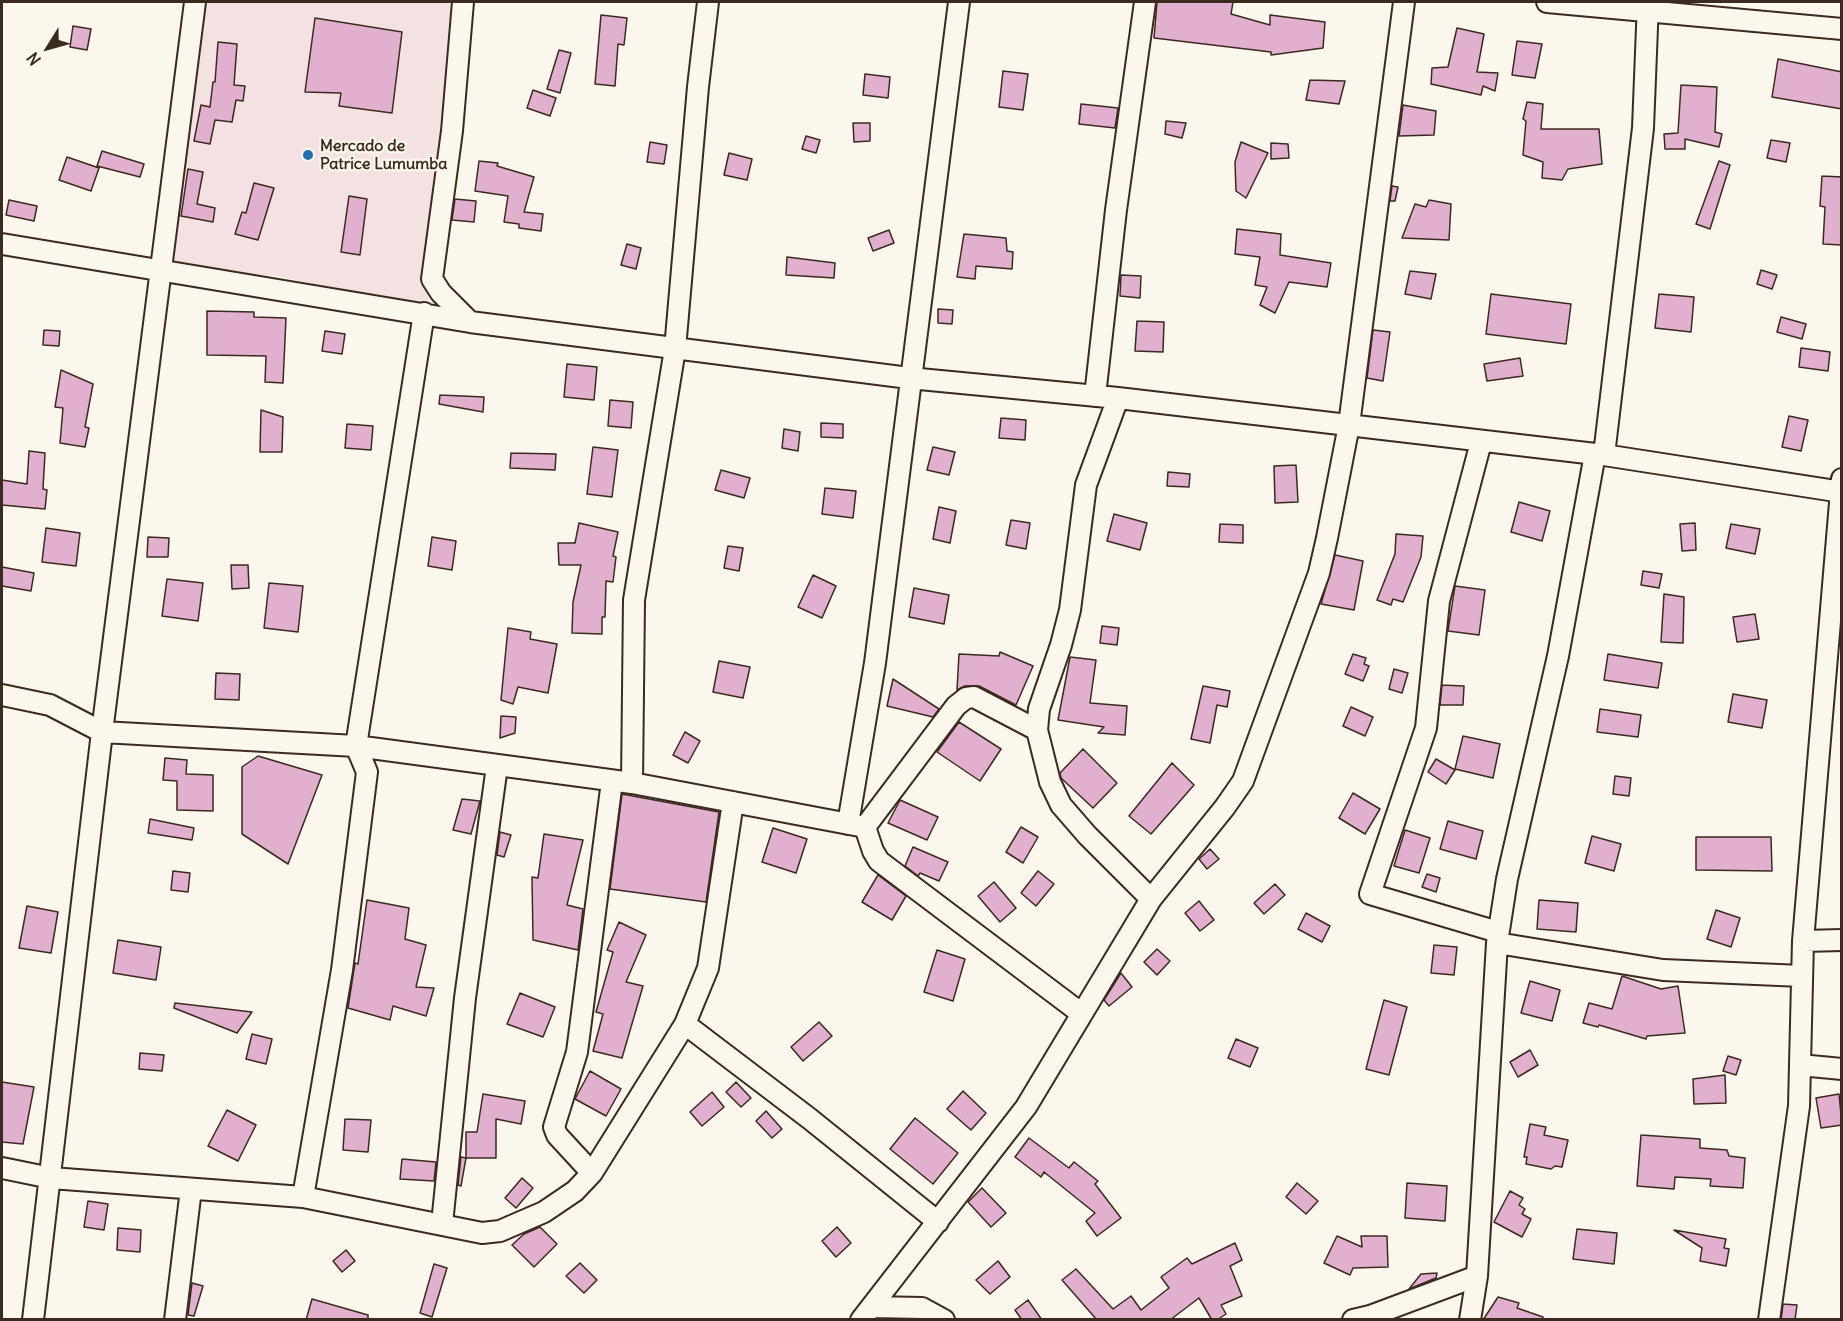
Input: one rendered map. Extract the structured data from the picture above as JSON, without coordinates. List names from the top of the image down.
{
  "places": ["Mercado de Patrice Lumumba"],
  "north": "bottom left"
}
